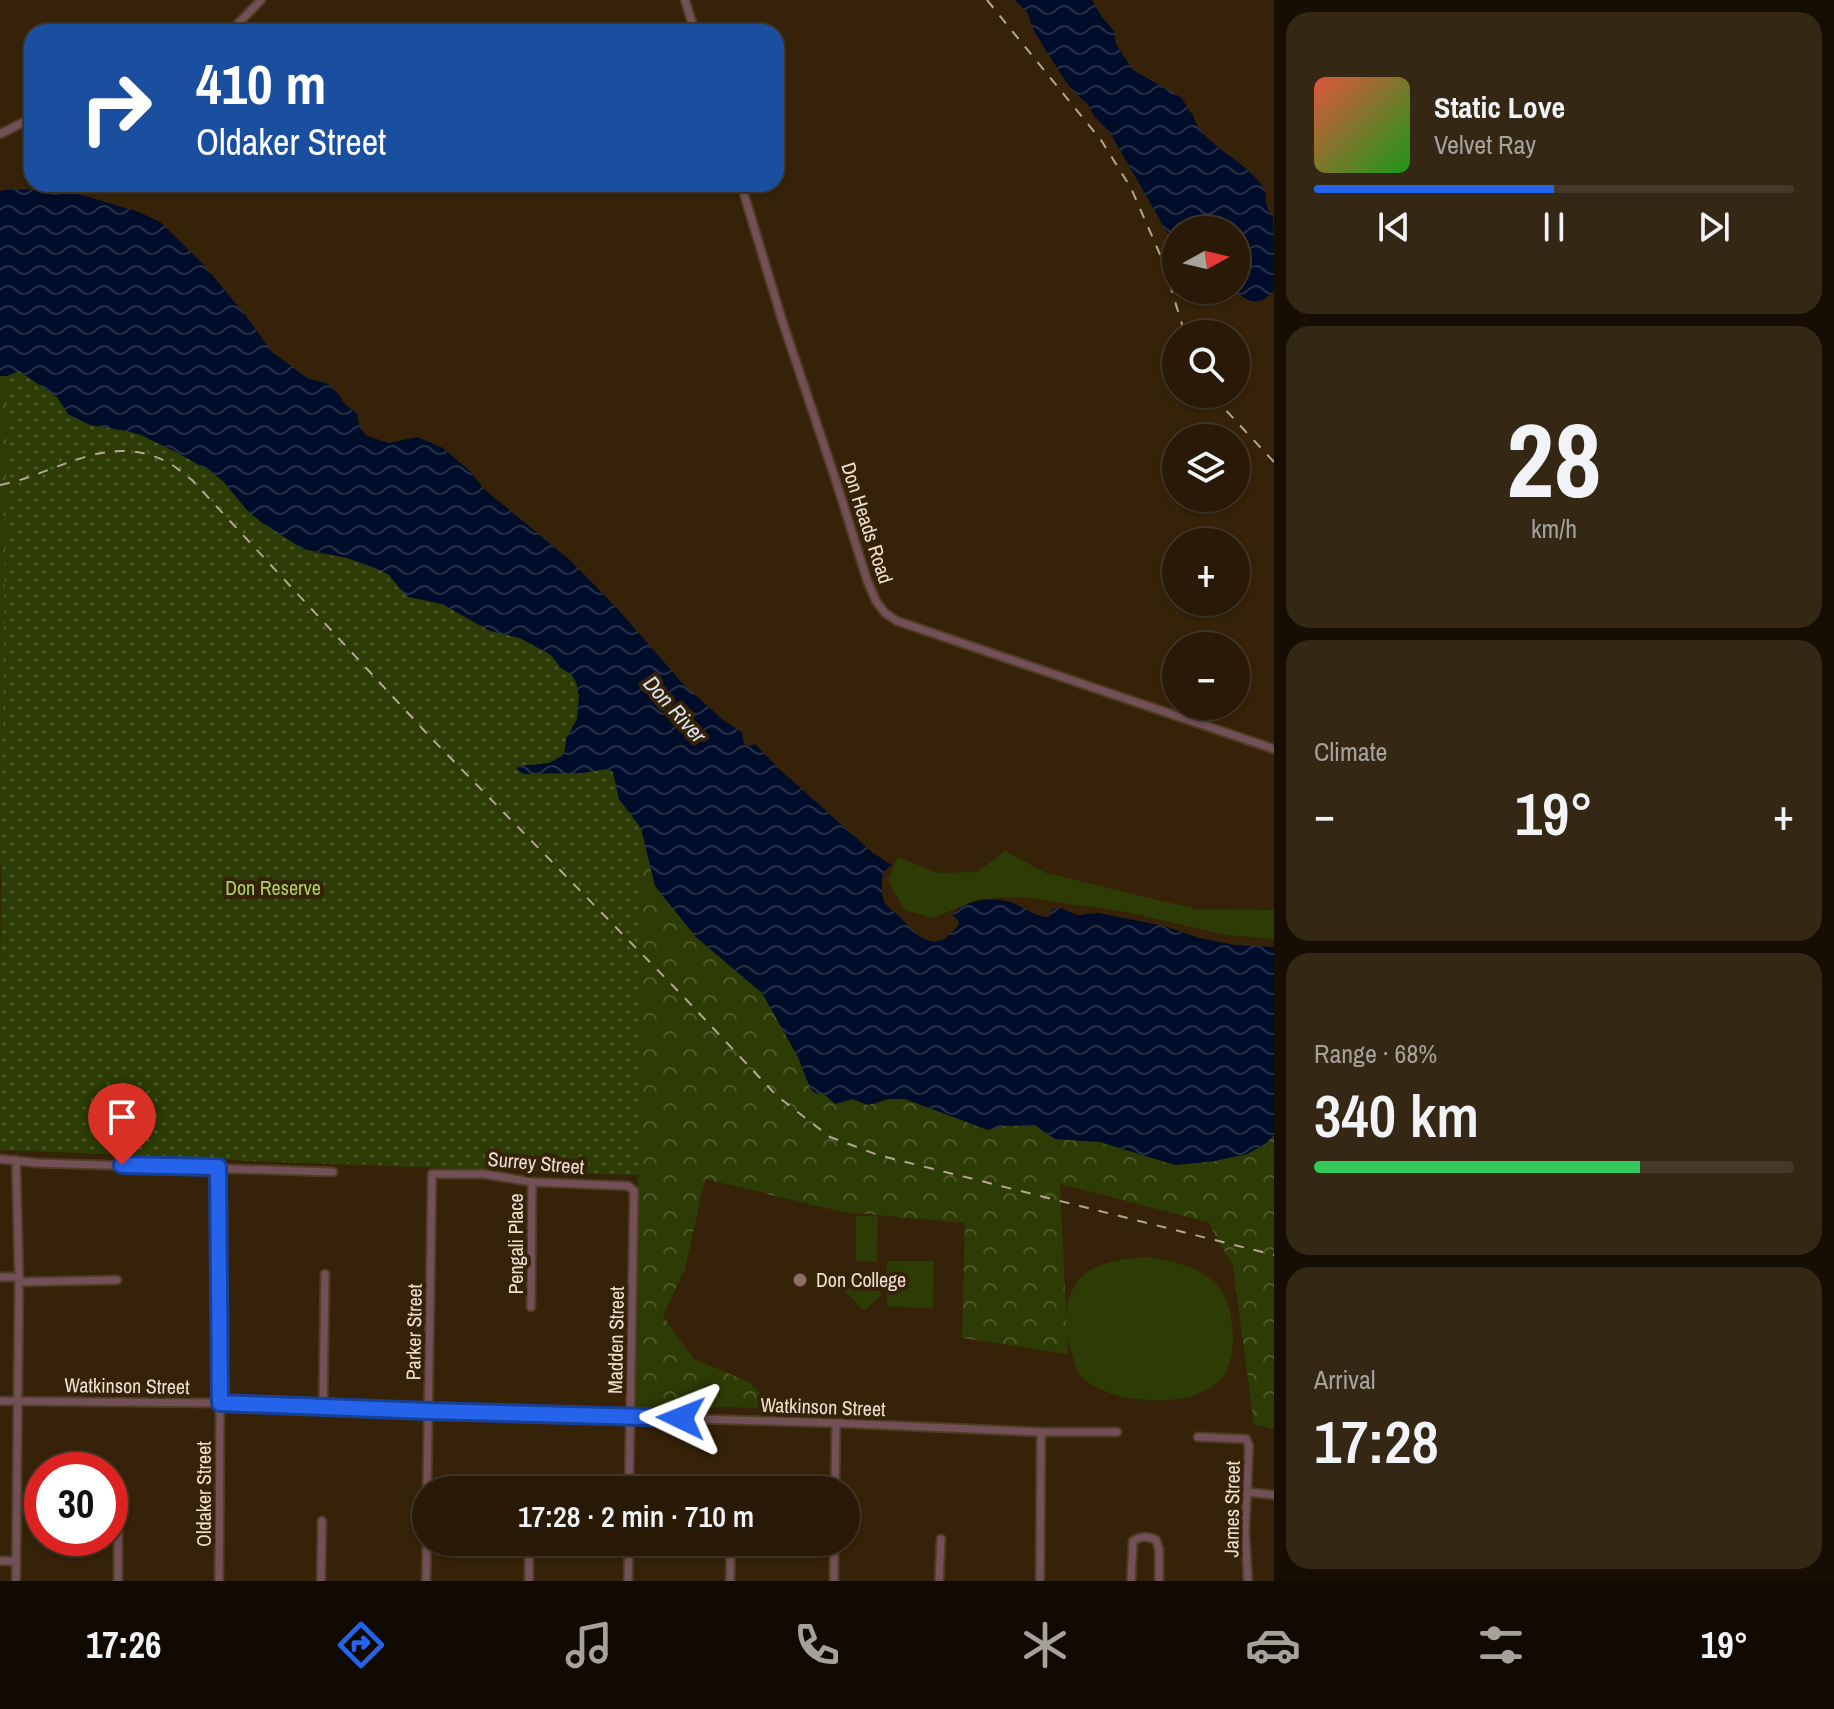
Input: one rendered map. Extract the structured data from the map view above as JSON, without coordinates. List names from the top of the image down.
{
  "streets": {
    "street": [
      "Don Heads Road",
      "Surrey Street",
      "Pengali Place",
      "Parker Street",
      "Madden Street",
      "Watkinson Street",
      "Oldaker Street",
      "James Street"
    ]
  },
  "crossings": [
    ["Surrey Street", "Pengali Place"],
    ["Surrey Street", "Parker Street"],
    ["Surrey Street", "Madden Street"],
    ["Parker Street", "Watkinson Street"],
    ["Madden Street", "Watkinson Street"],
    ["Watkinson Street", "Oldaker Street"]
  ],
  "water": ["Don River"],
  "parks": ["Don Reserve"],
  "places": ["Don College"],
  "north": "right",
  "page": {
    "turn": ["410 m", "Oldaker Street"],
    "song": ["Static Love", "Velvet Ray"],
    "map_buttons": ["+", "−"],
    "tile": [
      ["28", "km/h"],
      "Climate",
      ["Range · 68%", "340 km"],
      ["Arrival", "17:28"]
    ],
    "heat": ["−", "19°", "+"],
    "limit": "30",
    "trip": "17:28 · 2 min · 710 m",
    "tabs": ["17:26", "19°"]
  }
}
